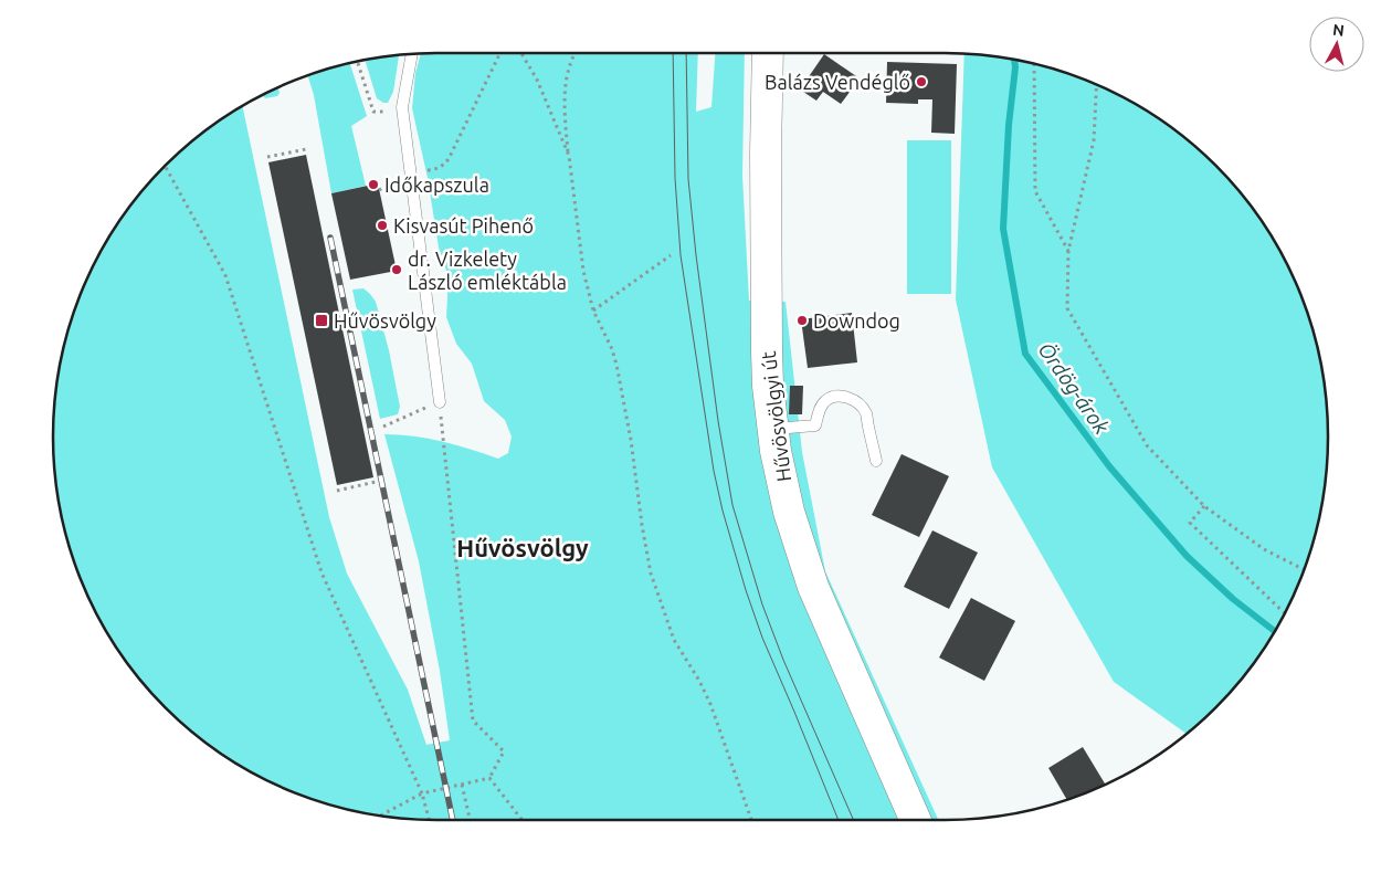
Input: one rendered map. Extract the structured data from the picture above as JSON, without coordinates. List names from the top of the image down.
{
  "streets": {
    "main road": ["Hűvösvölgyi út"]
  },
  "districts": ["Hűvösvölgy"],
  "water": ["Ördög-árok"],
  "places": {
    "other": [
      "Balázs Vendéglő",
      "Időkapszula",
      "Kisvasút Pihenő",
      "dr. Vizkelety László emléktábla",
      "Downdog"
    ],
    "transit": ["Hűvösvölgy"]
  },
  "north": "top"
}
